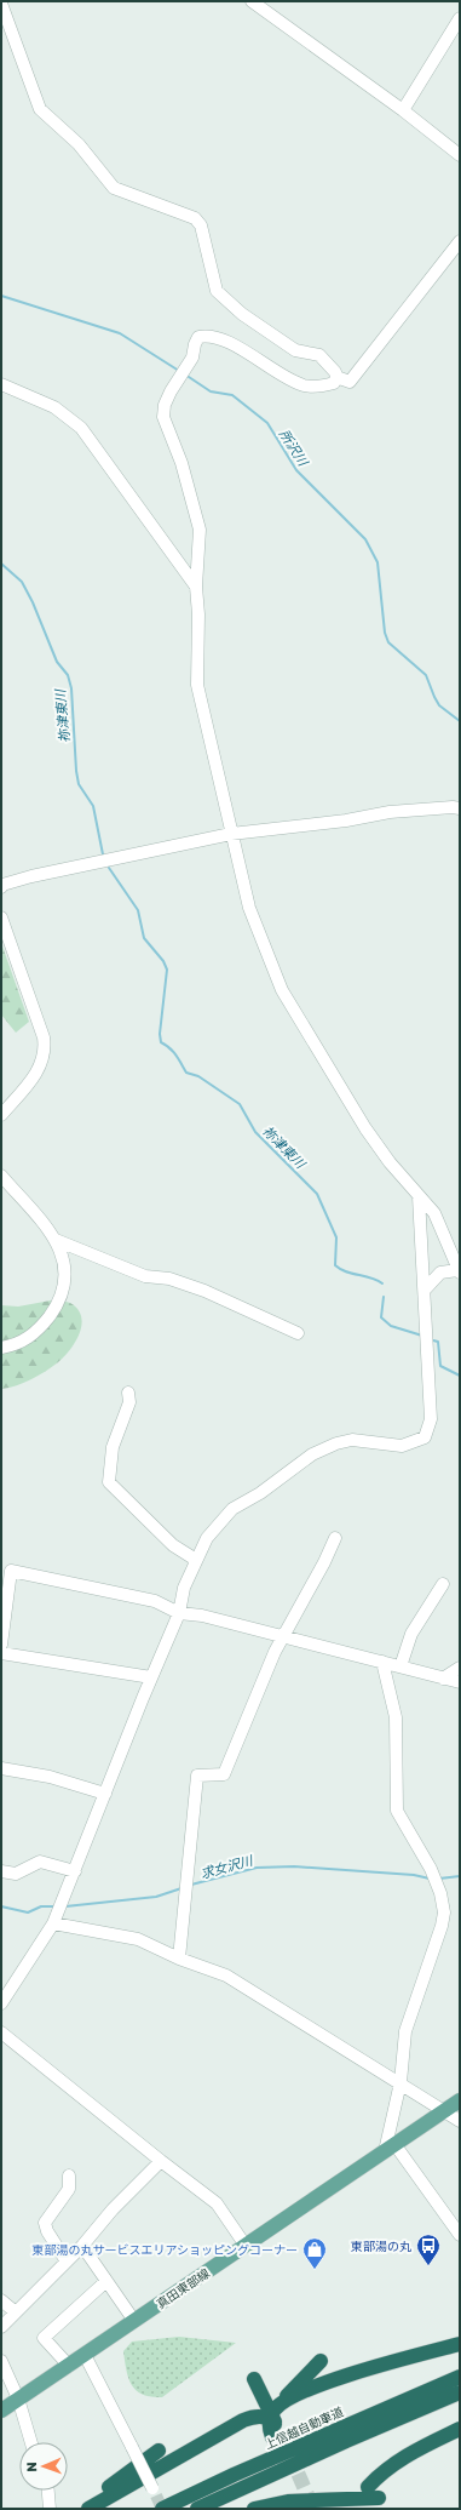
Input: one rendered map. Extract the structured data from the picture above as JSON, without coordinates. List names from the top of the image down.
{
  "streets": {
    "highway": ["上信越自動車道"],
    "main road": ["真田東部線"]
  },
  "water": ["所沢川", "祢津東川", "求女沢川"],
  "places": {
    "bus stop": ["東部湯の丸"],
    "shop": ["東部湯の丸サービスエリアショッピングコーナー"]
  },
  "north": "left"
}
